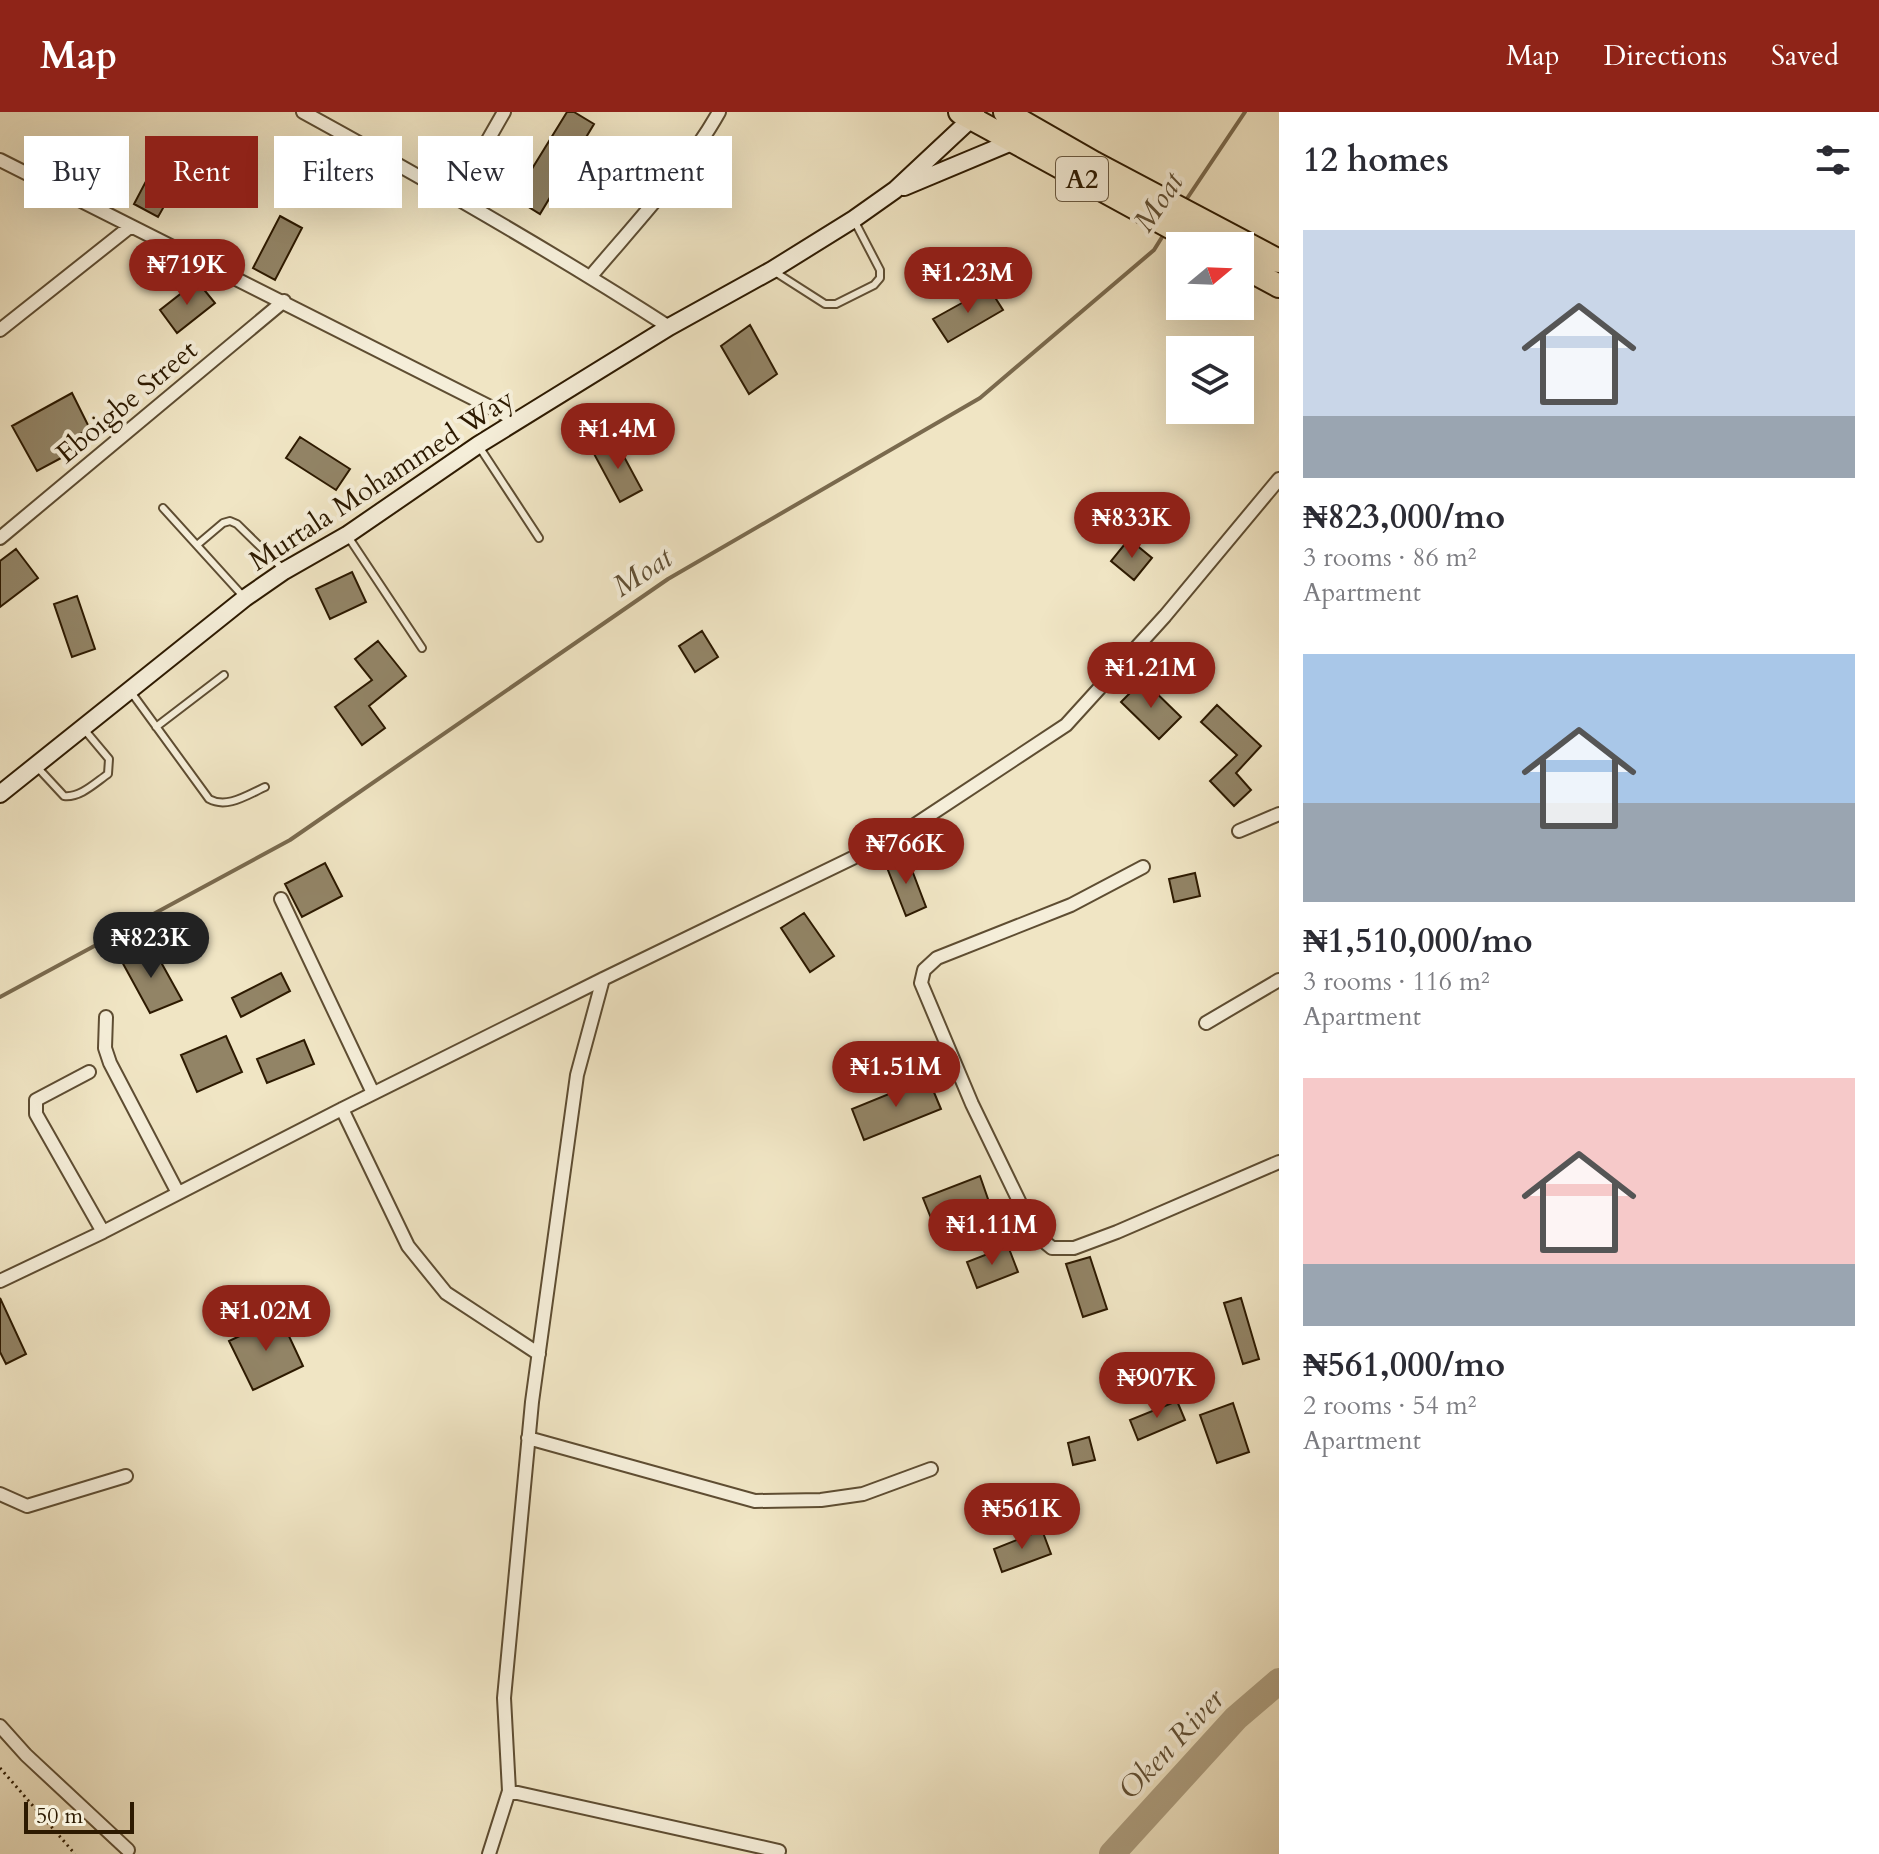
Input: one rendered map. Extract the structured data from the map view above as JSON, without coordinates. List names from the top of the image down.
{
  "streets": {
    "highway": ["A2"],
    "street": ["Eboigbe Street", "Murtala Mohammed Way"]
  },
  "water": ["Moat", "Oken River"],
  "scale_bar": "50 m",
  "north": "right",
  "page": {
    "header": "Map",
    "nav": ["Map", "Directions", "Saved"],
    "heading": "12 homes",
    "chip": [
      "Buy",
      "Rent",
      "Filters",
      "New",
      "Apartment"
    ],
    "list": [
      {
        "name": "₦823,000/mo",
        "note": "3 rooms · 86 m² · Apartment"
      },
      {
        "name": "₦1,510,000/mo",
        "note": "3 rooms · 116 m² · Apartment"
      },
      {
        "name": "₦561,000/mo",
        "note": "2 rooms · 54 m² · Apartment"
      }
    ],
    "price": [
      "₦719K",
      "₦1.23M",
      "₦1.4M",
      "₦833K",
      "₦1.21M",
      "₦766K",
      "₦823K",
      "₦1.51M",
      "₦1.11M",
      "₦1.02M",
      "₦907K",
      "₦561K"
    ],
    "scale": "50 m"
  }
}
